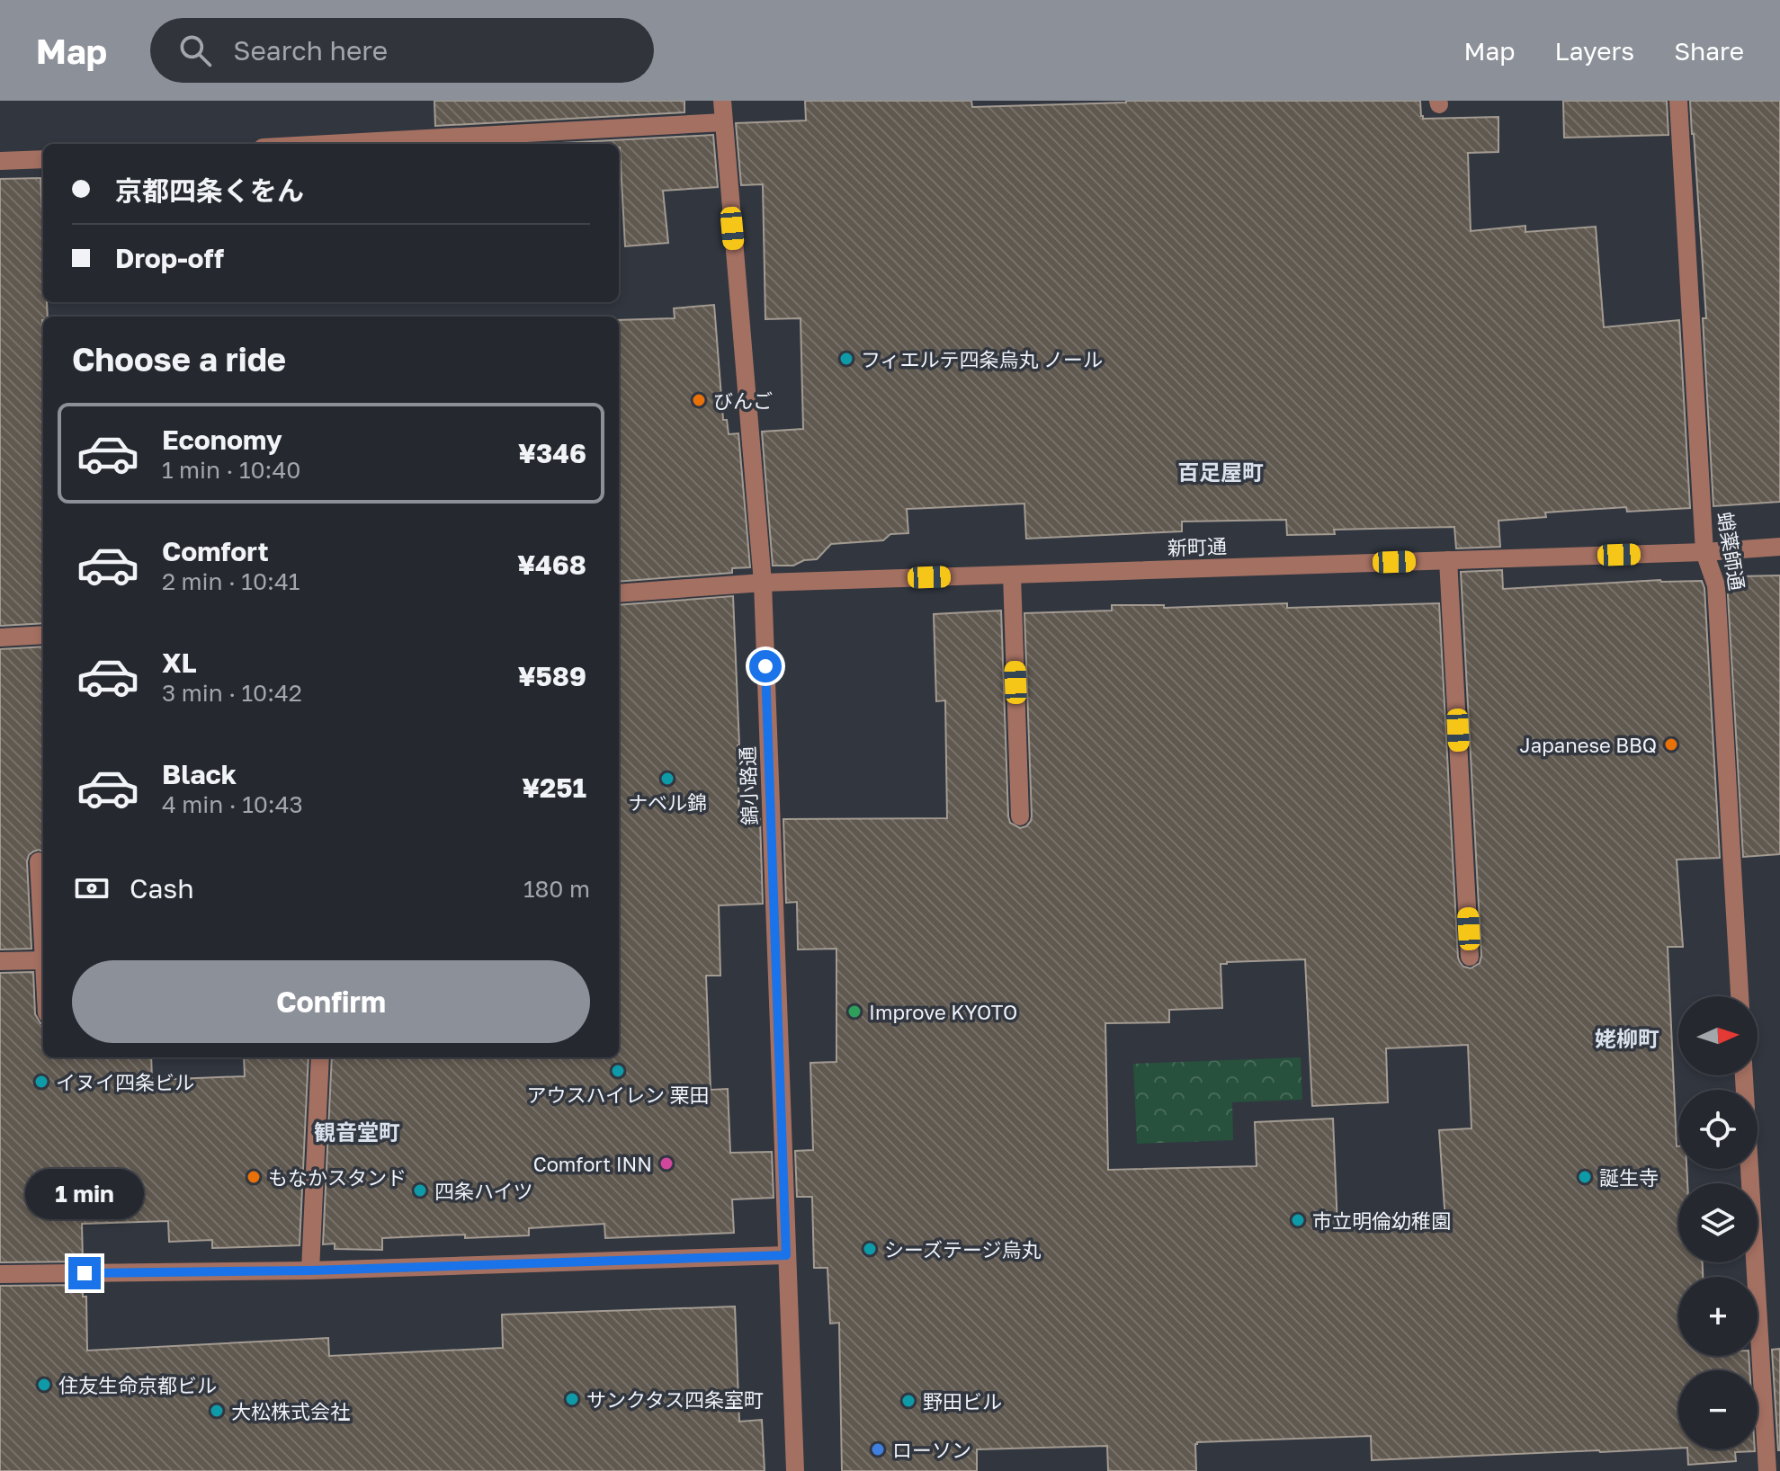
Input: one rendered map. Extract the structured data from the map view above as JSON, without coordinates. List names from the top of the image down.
{
  "streets": {
    "street": ["新町通", "蛸薬師通", "錦小路通"]
  },
  "crossings": [
    ["新町通", "蛸薬師通"],
    ["新町通", "錦小路通"]
  ],
  "districts": ["百足屋町", "姥柳町", "観音堂町"],
  "places": [
    "フィエルテ四条烏丸 ノール",
    "びんご",
    "Japanese BBQ",
    "ナベル錦",
    "Improve KYOTO",
    "アウスハイレン 栗田",
    "イヌイ四条ビル",
    "Comfort INN",
    "もなかスタンド",
    "誕生寺",
    "四条ハイツ",
    "市立明倫幼稚園",
    "シーズテージ烏丸",
    "住友生命京都ビル",
    "サンクタス四条室町",
    "野田ビル",
    "大松株式会社",
    "ローソン"
  ],
  "north": "right",
  "page": {
    "header": "Map",
    "search": "Search here",
    "nav": ["Map", "Layers", "Share"],
    "banner": ["京都四条くをん", "Drop-off"],
    "heading": "Choose a ride",
    "list": [
      {
        "name": "Economy",
        "note": "1 min · 10:40",
        "value": "¥346"
      },
      {
        "name": "Comfort",
        "note": "2 min · 10:41",
        "value": "¥468"
      },
      {
        "name": "XL",
        "note": "3 min · 10:42",
        "value": "¥589"
      },
      {
        "name": "Black",
        "note": "4 min · 10:43",
        "value": "¥251"
      }
    ],
    "pay": ["Cash", "180 m"],
    "buttons": "Confirm",
    "map_buttons": ["+", "−"],
    "bubble": "1 min"
  }
}
